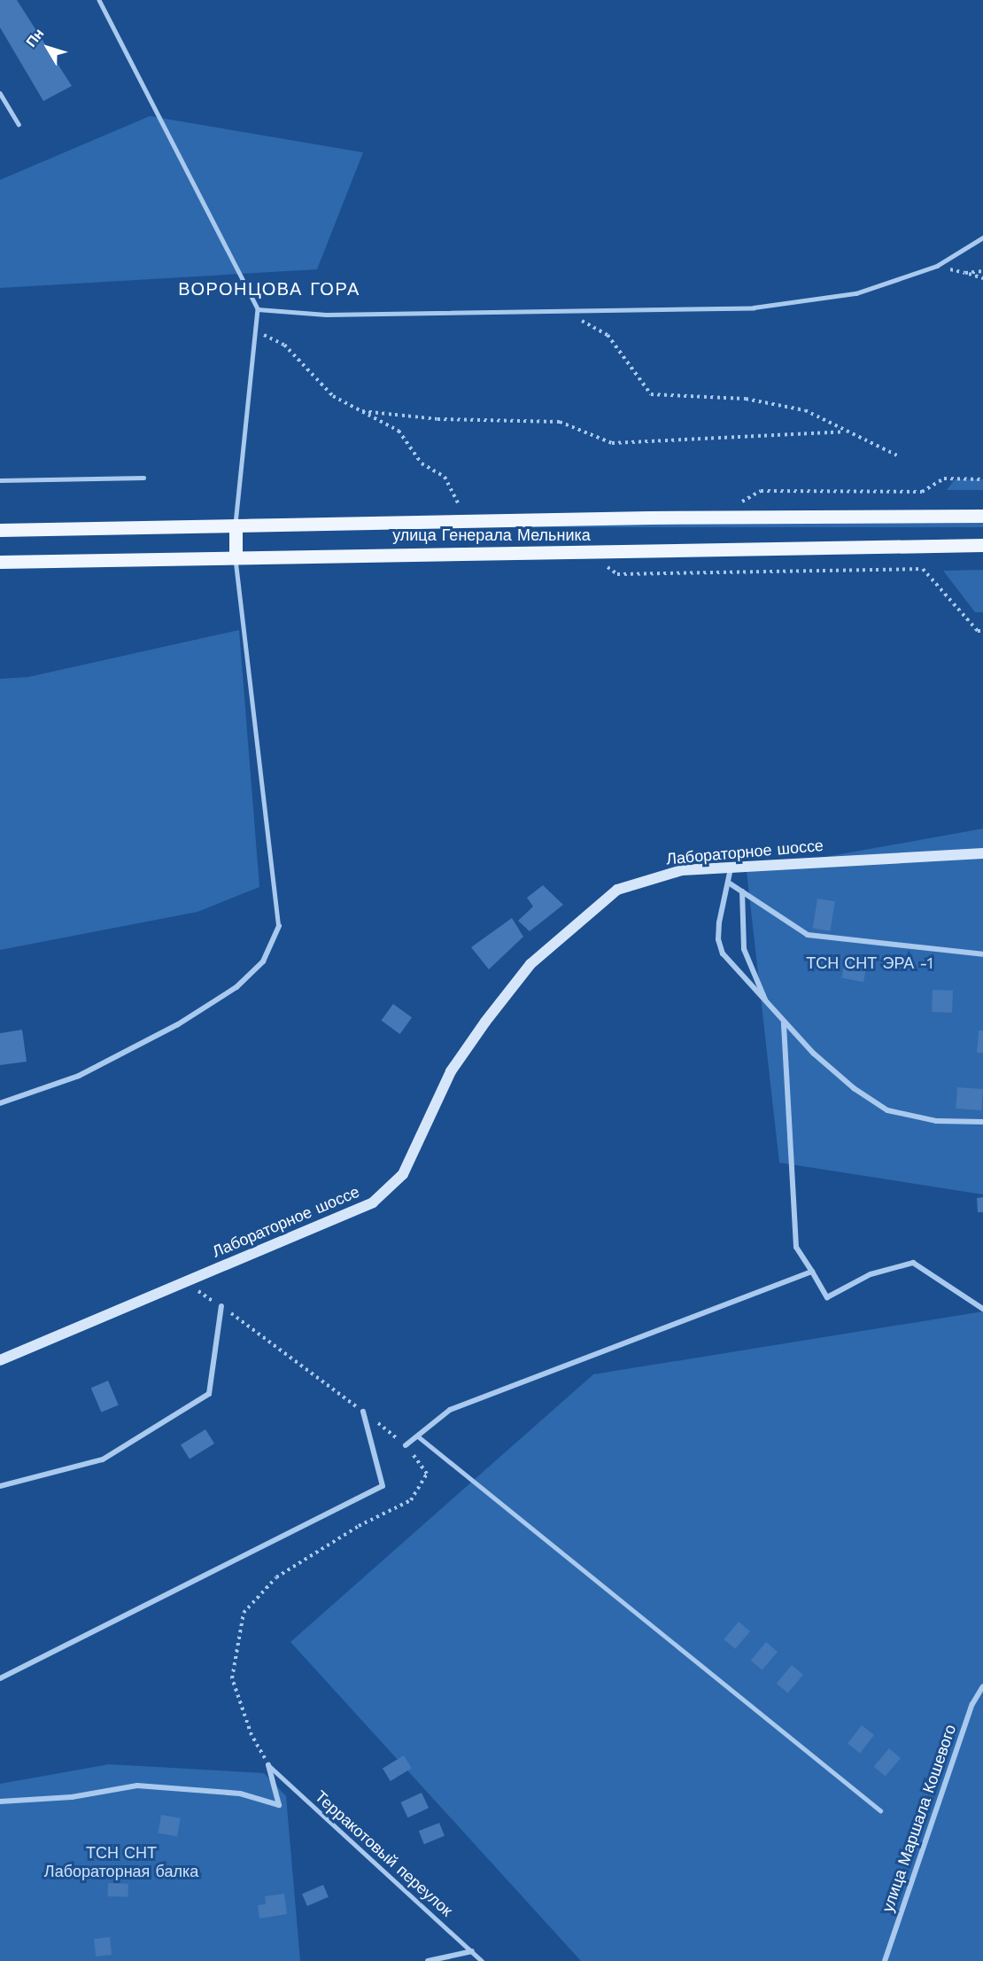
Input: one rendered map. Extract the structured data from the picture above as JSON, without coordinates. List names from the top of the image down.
{
  "streets": {
    "main road": ["улица Генерала Мельника", "Лабораторное шоссе"],
    "street": ["улица Маршала Кошевого"],
    "lane": ["Терракотовый переулок"]
  },
  "districts": ["ВОРОНЦОВА ГОРА"],
  "parks": ["ТСН СНТ ЭРА -1", "ТСН СНТ Лабораторная балка"],
  "north": "top left"
}
